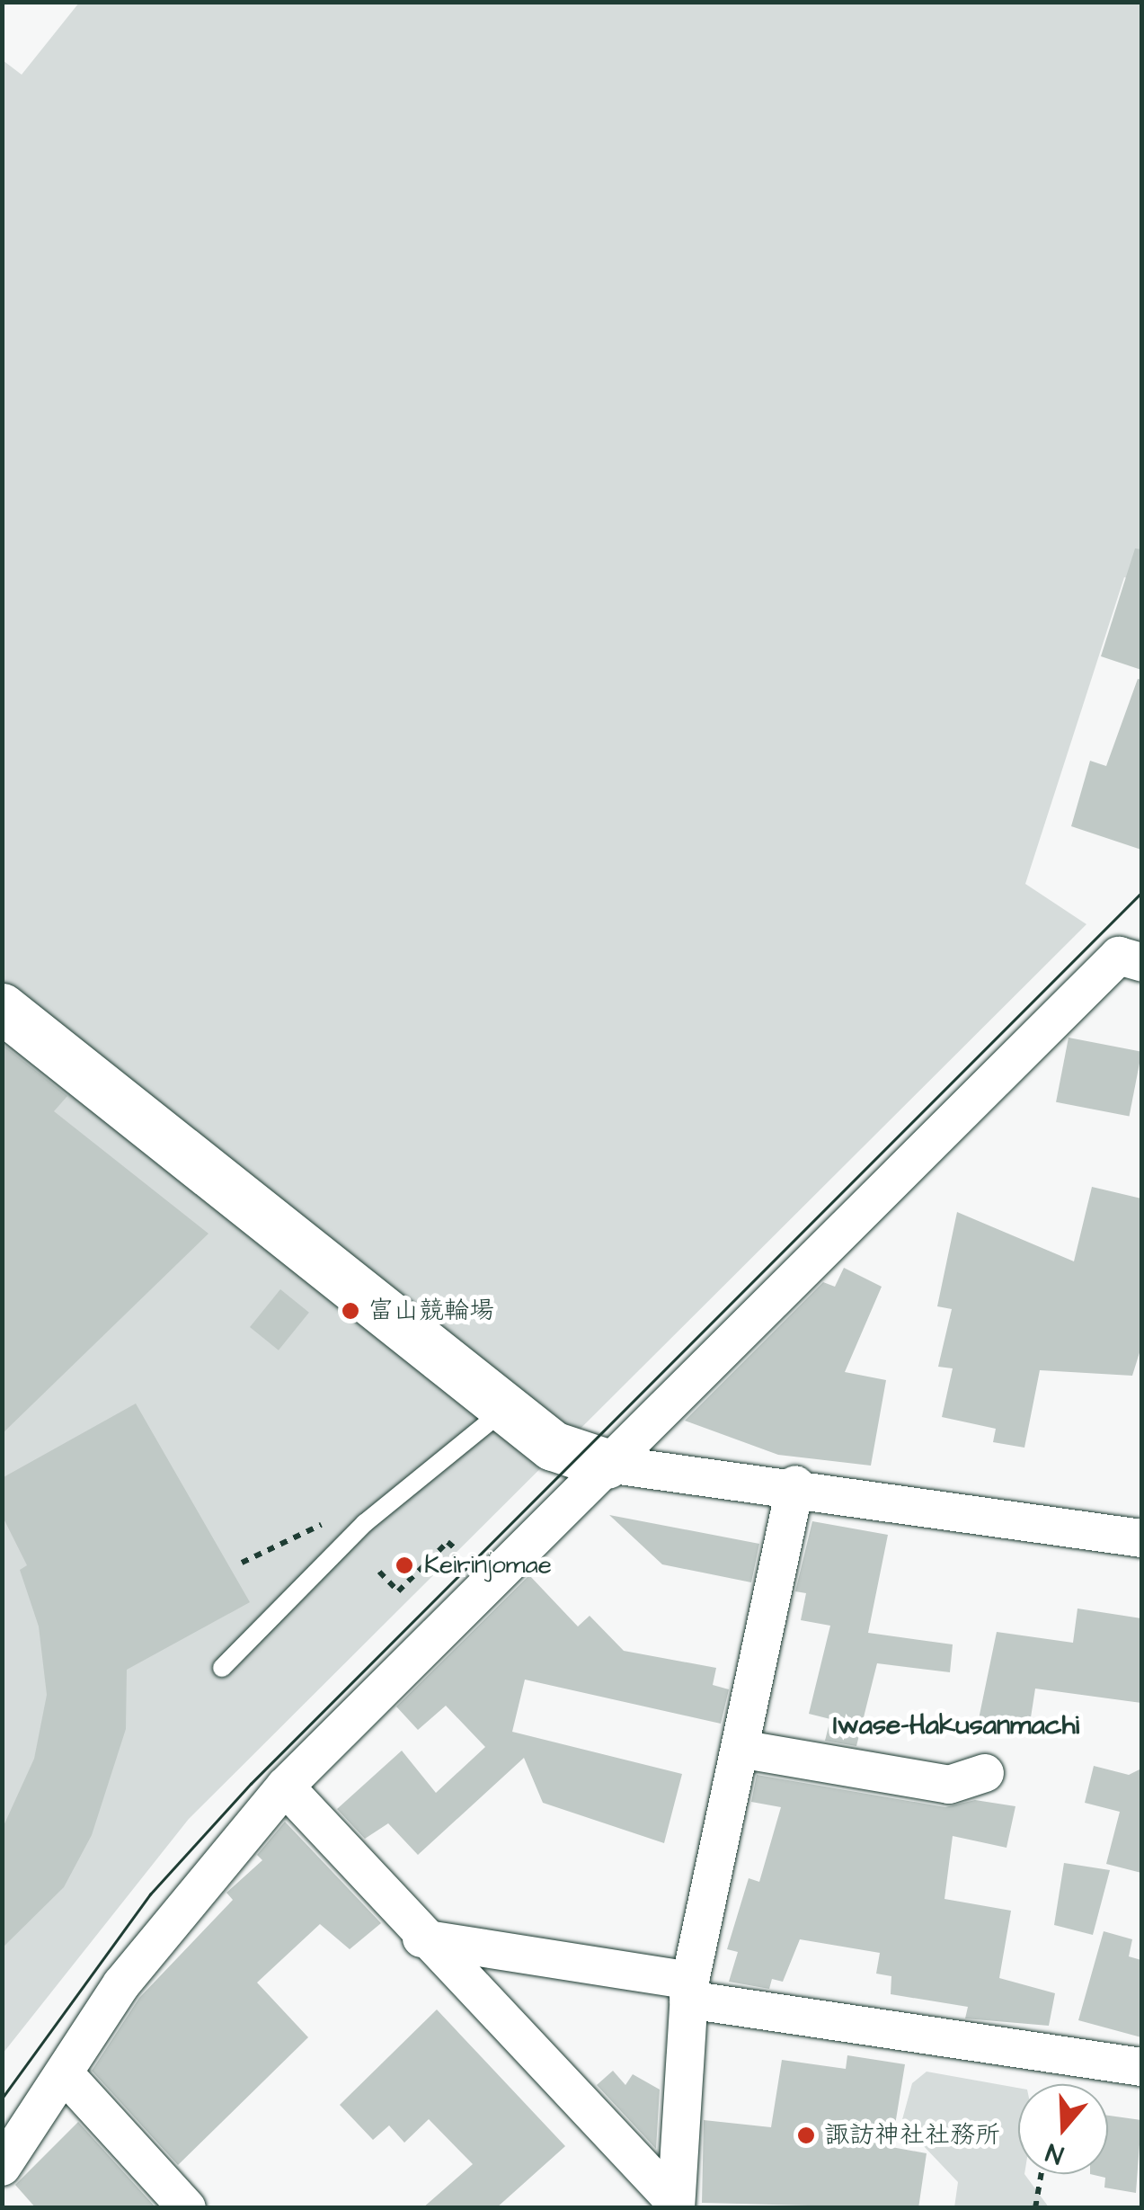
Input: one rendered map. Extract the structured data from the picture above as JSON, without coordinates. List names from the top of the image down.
{
  "districts": ["Iwase-Hakusanmachi"],
  "places": ["富山競輪場", "Keirinjomae", "諏訪神社社務所"],
  "north": "bottom"
}
